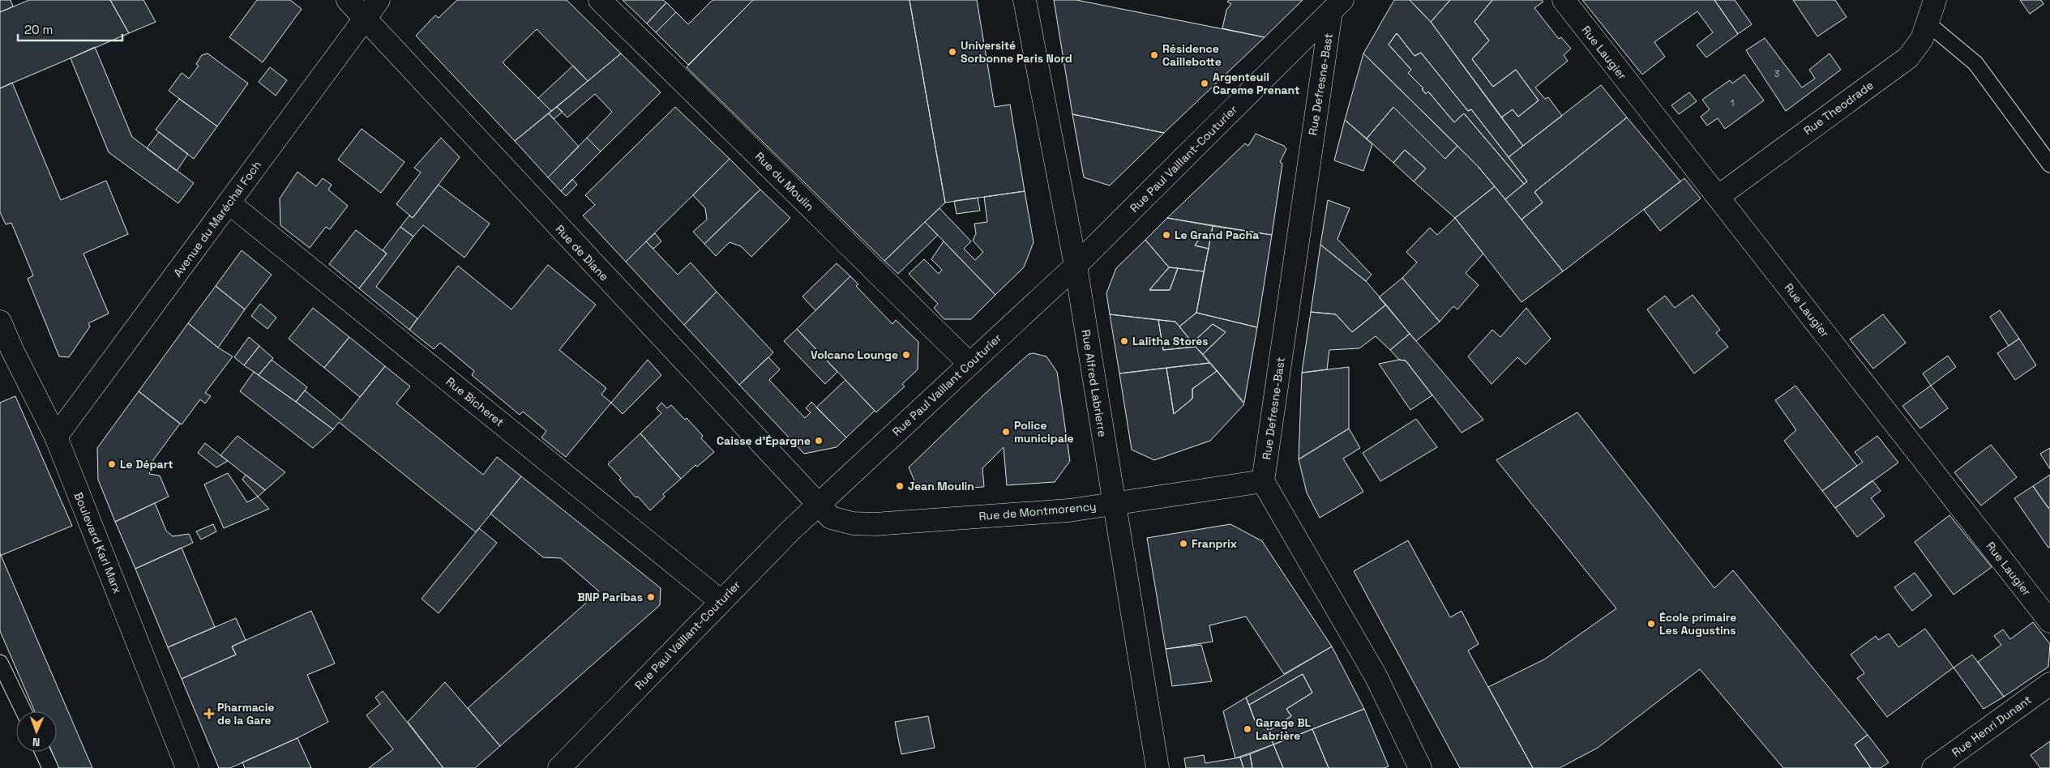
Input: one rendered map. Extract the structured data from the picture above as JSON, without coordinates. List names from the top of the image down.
{
  "streets": {
    "street": [
      "Rue Laugier",
      "Rue Defresne-Bast",
      "Rue Theodrade",
      "Rue Paul Vaillant-Couturier",
      "Rue du Moulin",
      "Avenue du Maréchal Foch",
      "Rue de Diane",
      "Rue Alfred Labrierre",
      "Rue Paul Vaillant Couturier",
      "Rue Bicheret",
      "Rue de Montmorency",
      "Boulevard Karl Marx",
      "Rue Henri Dunant"
    ]
  },
  "crossings": [
    ["Rue Laugier", "Rue Theodrade"],
    ["Rue Defresne-Bast", "Rue Paul Vaillant-Couturier"],
    ["Rue Defresne-Bast", "Rue de Montmorency"],
    ["Rue Paul Vaillant-Couturier", "Rue de Diane"],
    ["Rue Paul Vaillant-Couturier", "Rue Alfred Labrierre"],
    ["Rue Paul Vaillant-Couturier", "Rue Paul Vaillant Couturier"],
    ["Rue Paul Vaillant-Couturier", "Rue Bicheret"],
    ["Rue Paul Vaillant-Couturier", "Rue de Montmorency"],
    ["Rue du Moulin", "Rue Paul Vaillant Couturier"],
    ["Avenue du Maréchal Foch", "Rue de Diane"],
    ["Avenue du Maréchal Foch", "Rue Bicheret"],
    ["Avenue du Maréchal Foch", "Boulevard Karl Marx"],
    ["Rue de Diane", "Rue Paul Vaillant Couturier"],
    ["Rue de Diane", "Rue de Montmorency"],
    ["Rue Alfred Labrierre", "Rue Paul Vaillant Couturier"],
    ["Rue Alfred Labrierre", "Rue de Montmorency"],
    ["Rue Paul Vaillant Couturier", "Rue de Montmorency"]
  ],
  "places": {
    "other": [
      "Université Sorbonne Paris Nord",
      "Résidence Caillebotte",
      "Argenteuil Careme Prenant",
      "Le Grand Pacha",
      "Lalitha Stores",
      "Volcano Lounge",
      "Police municipale",
      "Caisse d'Épargne",
      "Le Départ",
      "Jean Moulin",
      "Franprix",
      "BNP Paribas",
      "École primaire Les Augustins",
      "Garage BL Labrière"
    ],
    "health": ["Pharmacie de la Gare"]
  },
  "house_numbers": ["3", "1"],
  "scale_bar": "20 m",
  "north": "bottom"
}
